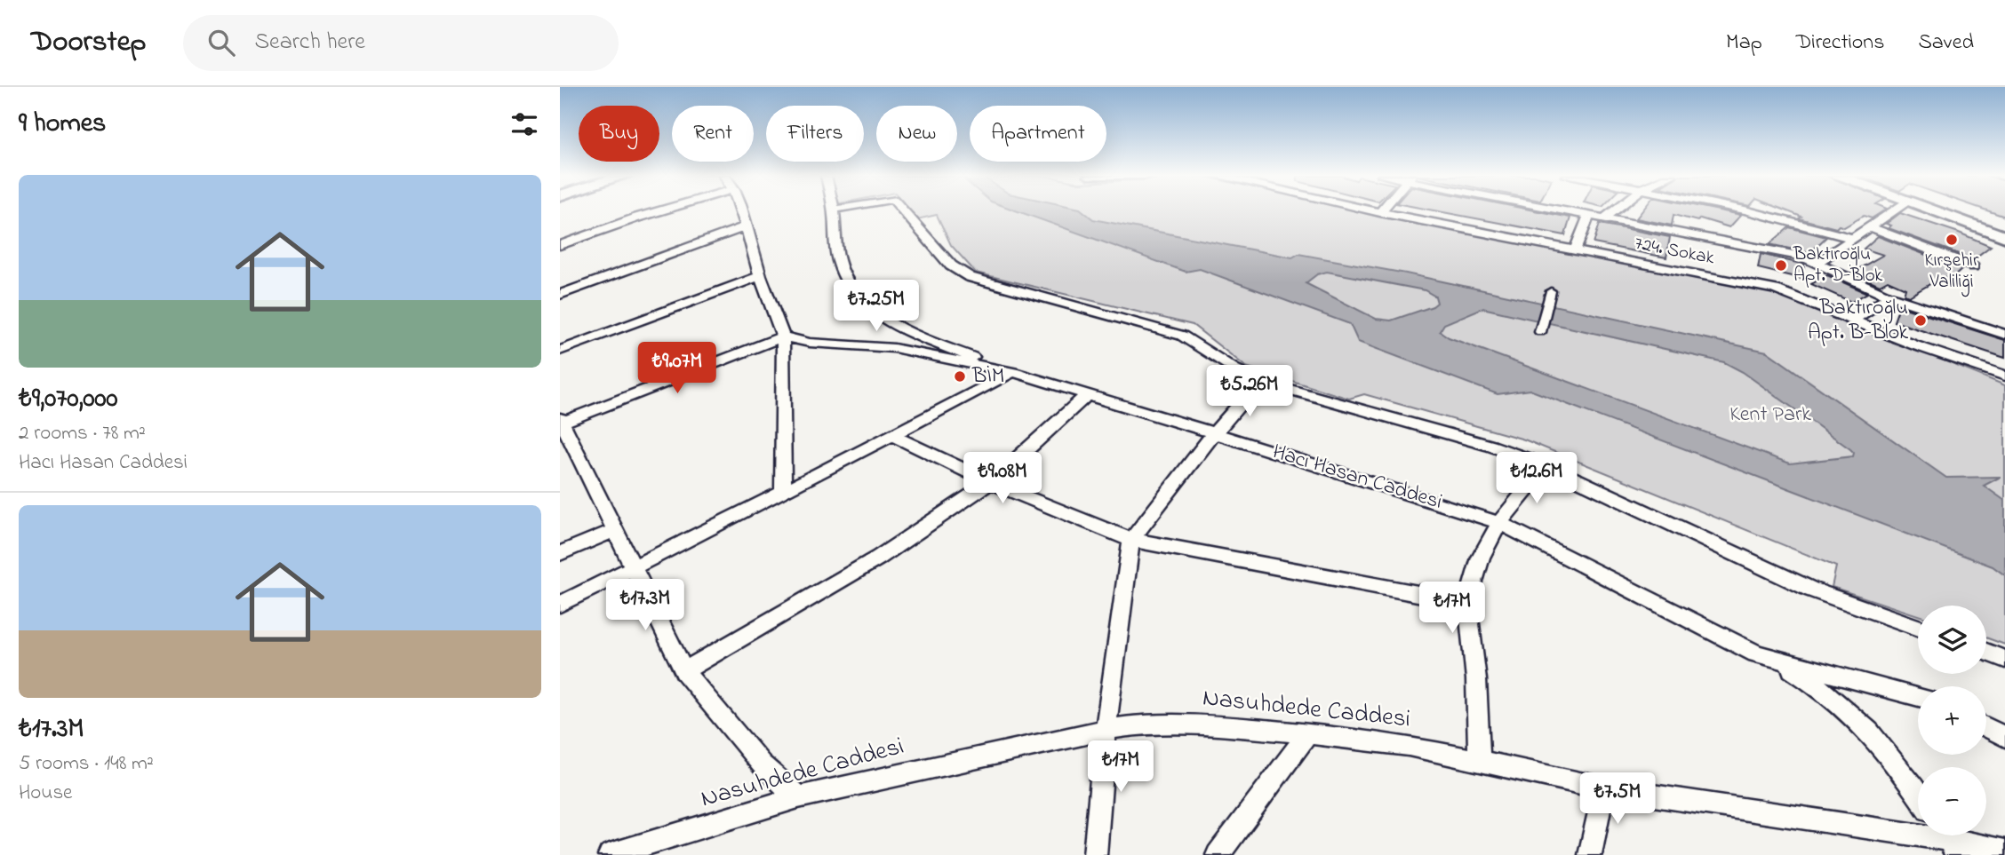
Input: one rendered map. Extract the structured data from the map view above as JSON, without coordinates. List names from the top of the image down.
{
  "streets": {
    "street": ["724. Sokak", "Hacı Hasan Caddesi", "Nasuhdede Caddesi"]
  },
  "parks": ["Kent Park"],
  "places": [
    "Kırşehir Valiliği",
    "Baktıroğlu Apt. D-Blok",
    "Baktıroğlu Apt. B-Blok",
    "BİM"
  ],
  "page": {
    "header": "Doorstep",
    "search": "Search here",
    "nav": ["Map", "Directions", "Saved"],
    "heading": "9 homes",
    "chip": [
      "Buy",
      "Rent",
      "Filters",
      "New",
      "Apartment"
    ],
    "list": [
      {
        "name": "₺9,070,000",
        "note": "2 rooms · 78 m² · Hacı Hasan Caddesi"
      },
      {
        "name": "₺17.3M",
        "note": "5 rooms · 148 m² · House"
      }
    ],
    "price": [
      "₺7.25M",
      "₺9.07M",
      "₺5.26M",
      "₺9.08M",
      "₺12.6M",
      "₺17.3M",
      "₺17M",
      "₺17M",
      "₺7.5M"
    ],
    "map_buttons": ["+", "−"]
  }
}
